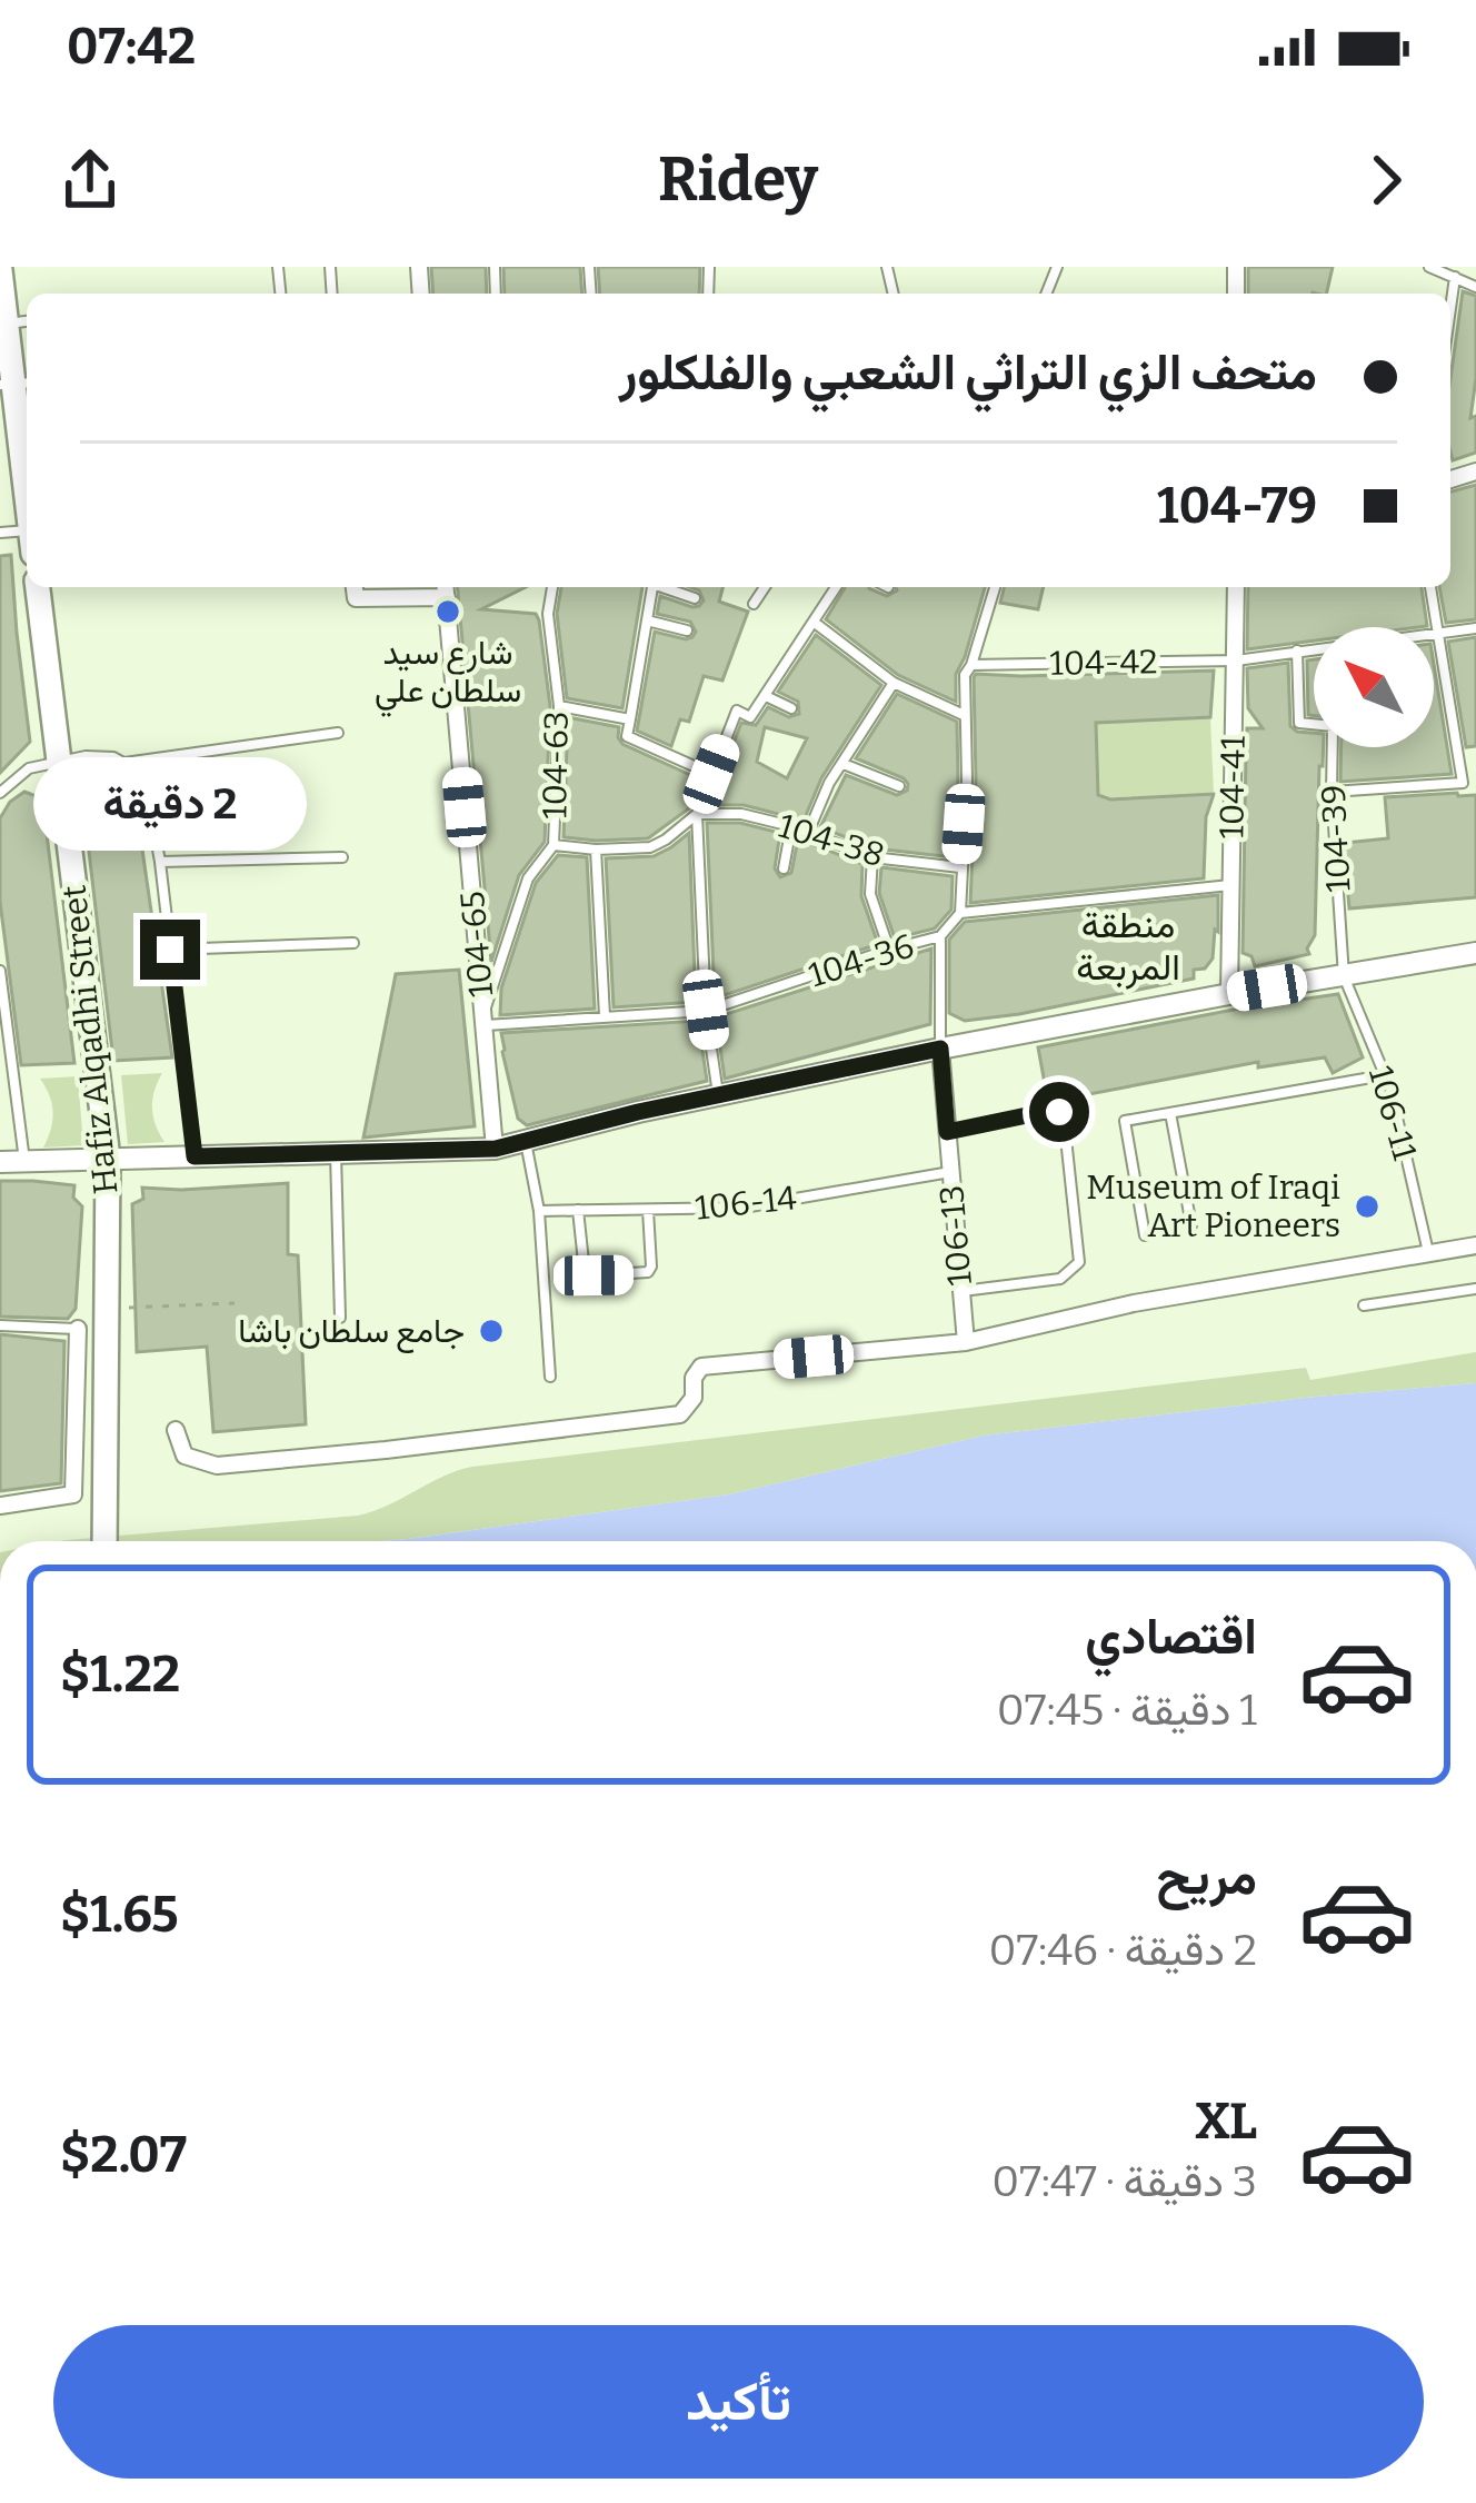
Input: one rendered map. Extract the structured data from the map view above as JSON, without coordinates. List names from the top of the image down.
{
  "streets": {
    "main road": ["Hafiz Alqadhi Street"],
    "street": ["104-41", "104-65", "106-13"],
    "lane": [
      "104-42",
      "104-63",
      "104-39",
      "104-38",
      "104-36",
      "106-11",
      "106-14"
    ]
  },
  "crossings": [
    ["104-42", "104-41"],
    ["104-42", "104-39"],
    ["104-63", "104-65"],
    ["104-63", "104-36"],
    ["104-39", "106-11"],
    ["104-65", "104-36"],
    ["106-14", "106-13"]
  ],
  "districts": ["منطقة المربعة"],
  "places": ["شارع سيد سلطان علي", "Museum of Iraqi Art Pioneers", "جامع سلطان باشا"],
  "north": "top left",
  "page": {
    "status": "07:42",
    "header": "Ridey",
    "banner": ["متحف الزي التراثي الشعبي والفلكلور", "104-79"],
    "bubble": "2 دقيقة",
    "list": [
      {
        "name": "اقتصادي",
        "note": "1 دقيقة · 07:45",
        "value": "$1.22"
      },
      {
        "name": "مريح",
        "note": "2 دقيقة · 07:46",
        "value": "$1.65"
      },
      {
        "name": "XL",
        "note": "3 دقيقة · 07:47",
        "value": "$2.07"
      }
    ],
    "buttons": "تأكيد"
  }
}
